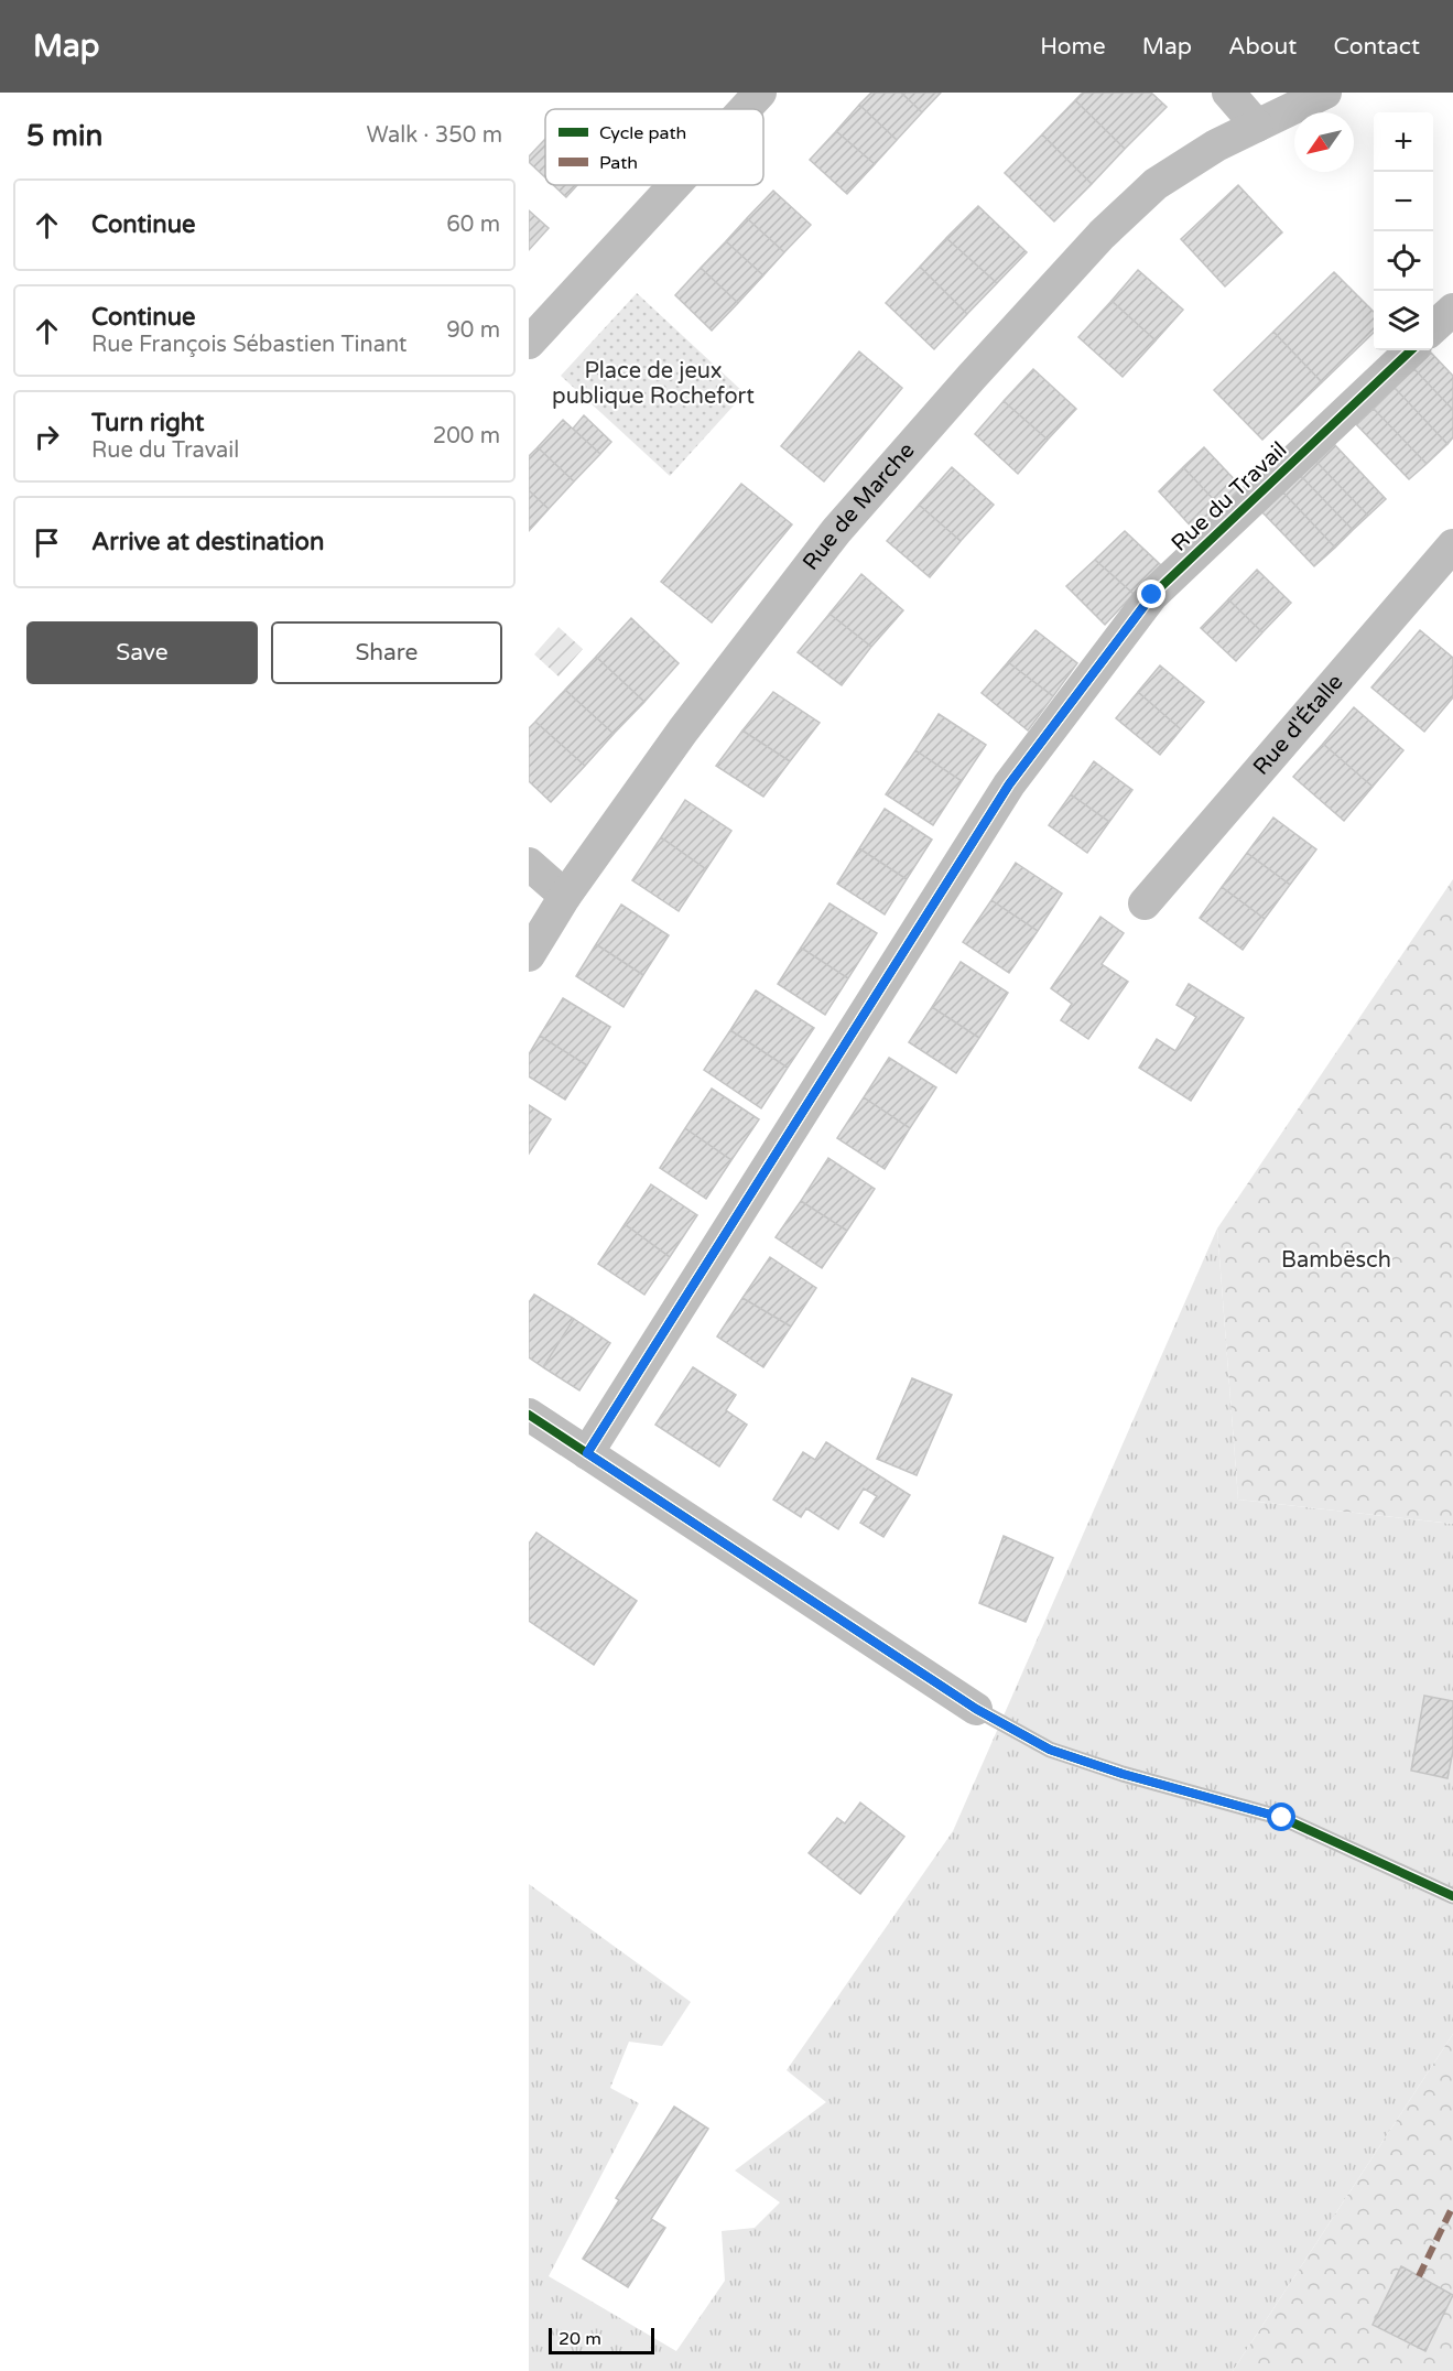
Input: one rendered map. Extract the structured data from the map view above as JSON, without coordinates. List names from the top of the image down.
{
  "streets": {
    "street": ["Rue du Travail", "Rue de Marche", "Rue d'Étalle"]
  },
  "parks": ["Place de jeux publique Rochefort", "Bambësch"],
  "legend": ["Cycle path", "Path"],
  "scale_bar": "20 m",
  "north": "bottom left",
  "page": {
    "header": "Map",
    "nav": [
      "Home",
      "Map",
      "About",
      "Contact"
    ],
    "heading": ["5 min", "Walk · 350 m"],
    "map_buttons": ["+", "−"],
    "list": [
      ["Continue", "60 m"],
      ["Continue", "Rue François Sébastien Tinant", "90 m"],
      ["Turn right", "Rue du Travail", "200 m"],
      "Arrive at destination"
    ],
    "buttons": ["Save", "Share"],
    "scale": "20 m"
  }
}
